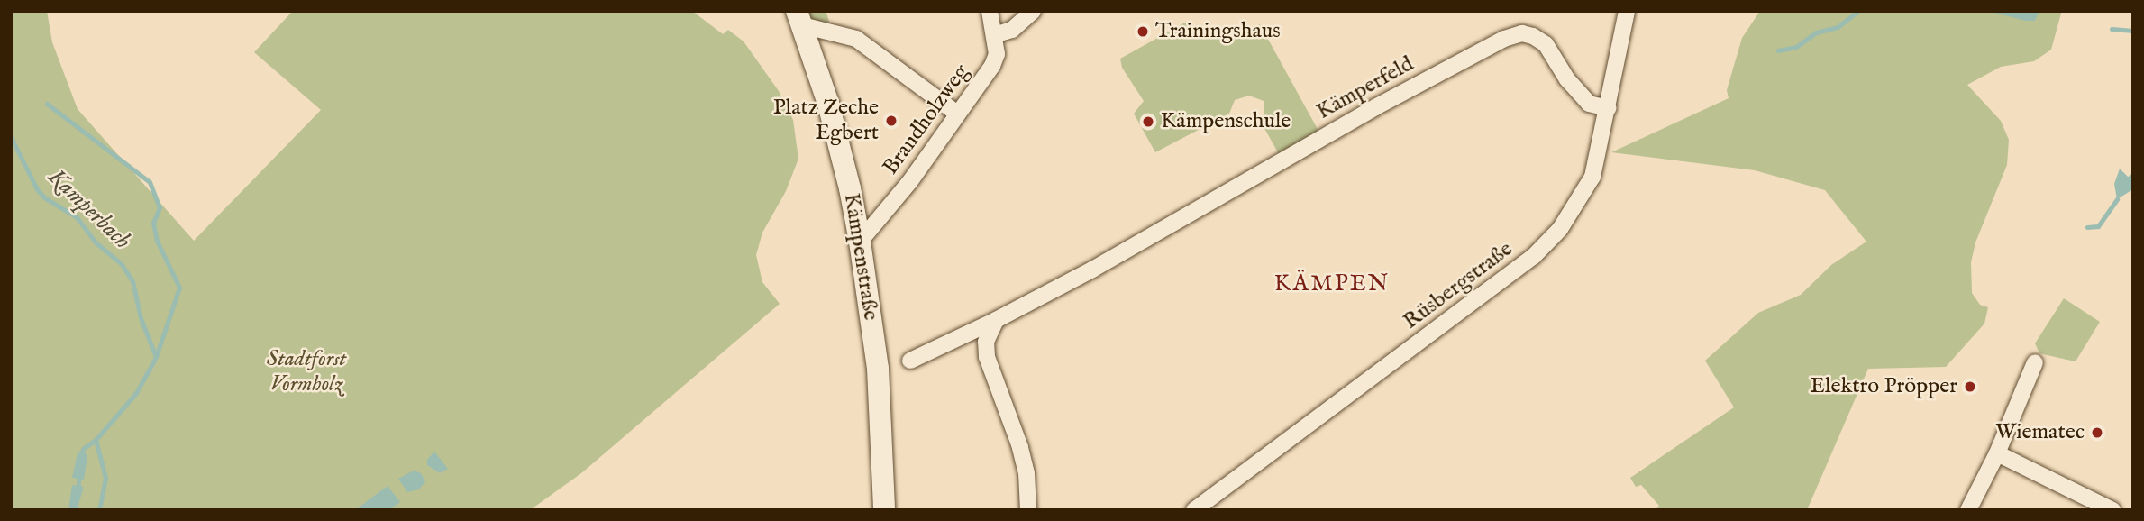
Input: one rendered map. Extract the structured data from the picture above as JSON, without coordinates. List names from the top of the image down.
{
  "streets": {
    "street": [
      "Kämperfeld",
      "Brandholzweg",
      "Kämpenstraße",
      "Rüsbergstraße"
    ]
  },
  "crossings": [
    ["Kämperfeld", "Rüsbergstraße"],
    ["Brandholzweg", "Kämpenstraße"]
  ],
  "districts": ["KÄMPEN"],
  "water": ["Kamperbach"],
  "parks": ["Stadtforst Vormholz"],
  "places": [
    "Trainingshaus",
    "Platz Zeche Egbert",
    "Kämpenschule",
    "Elektro Pröpper",
    "Wiematec"
  ]
}
